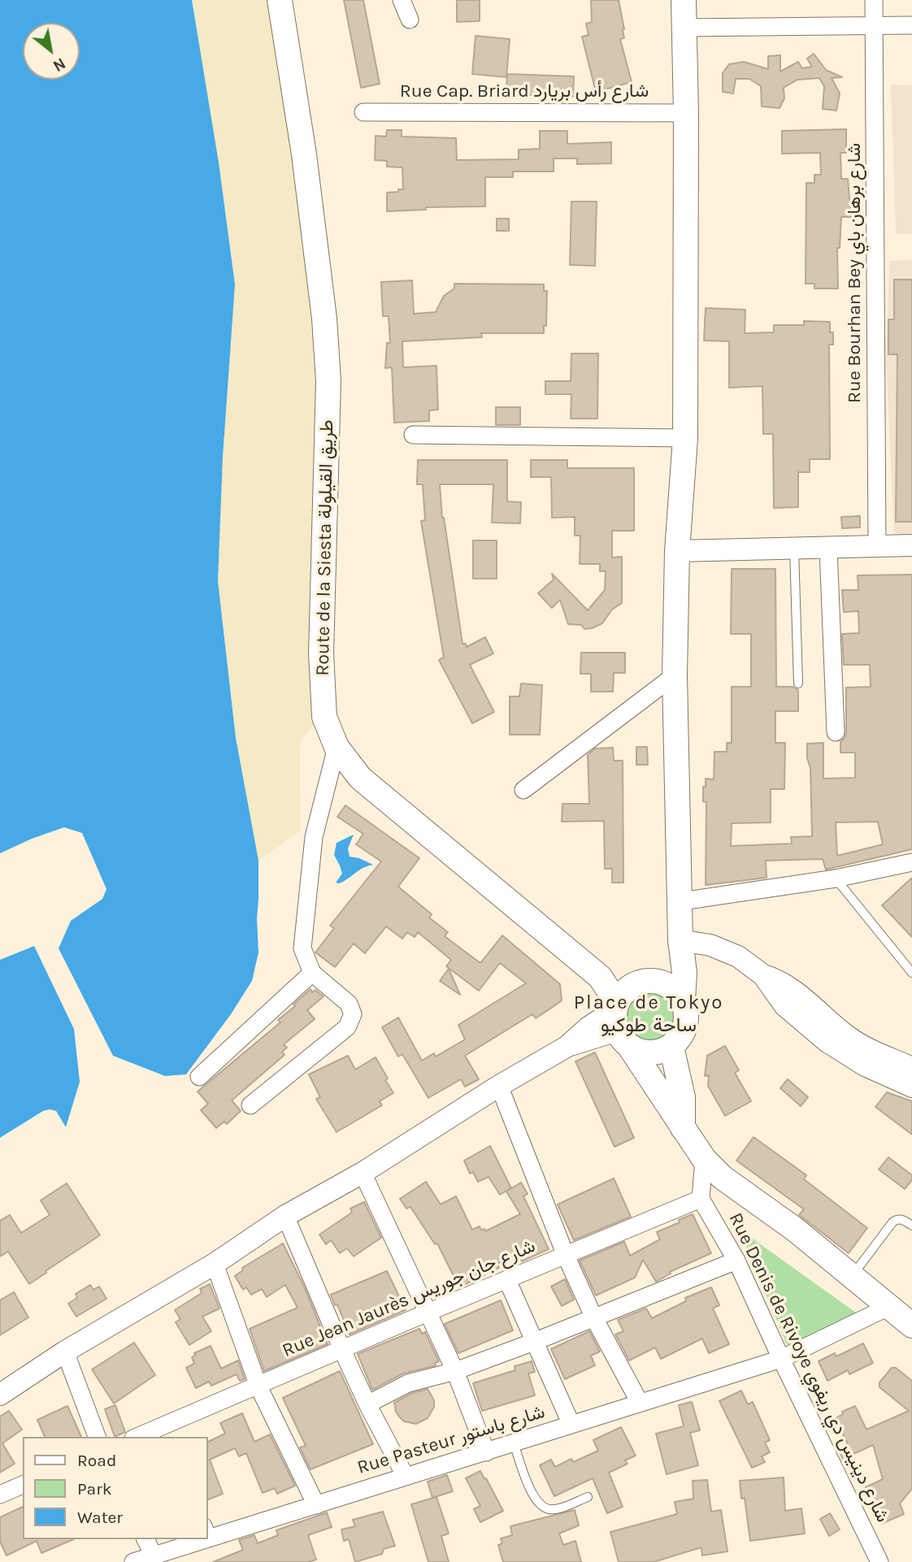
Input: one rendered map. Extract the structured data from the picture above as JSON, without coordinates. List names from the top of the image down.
{
  "streets": {
    "main road": ["Route de la Siesta طريق القيلولة"],
    "street": [
      "Rue Cap. Briard شارع رأس بريارد",
      "Rue Bourhan Bey شارع برهان باي",
      "Rue Jean Jaurès شارع جان جوريس",
      "Rue Denis de Rivoye شارع دينيس دي ريفوي",
      "Rue Pasteur شارع باستور"
    ]
  },
  "crossings": [
    ["Route de la Siesta طريق القيلولة", "Rue Pasteur شارع باستور"],
    ["Rue Jean Jaurès شارع جان جوريس", "Rue Denis de Rivoye شارع دينيس دي ريفوي"],
    ["Rue Denis de Rivoye شارع دينيس دي ريفوي", "Rue Pasteur شارع باستور"]
  ],
  "districts": ["Place de Tokyo ساحة طوكيو"],
  "legend": ["Road", "Park", "Water"],
  "north": "bottom right"
}
